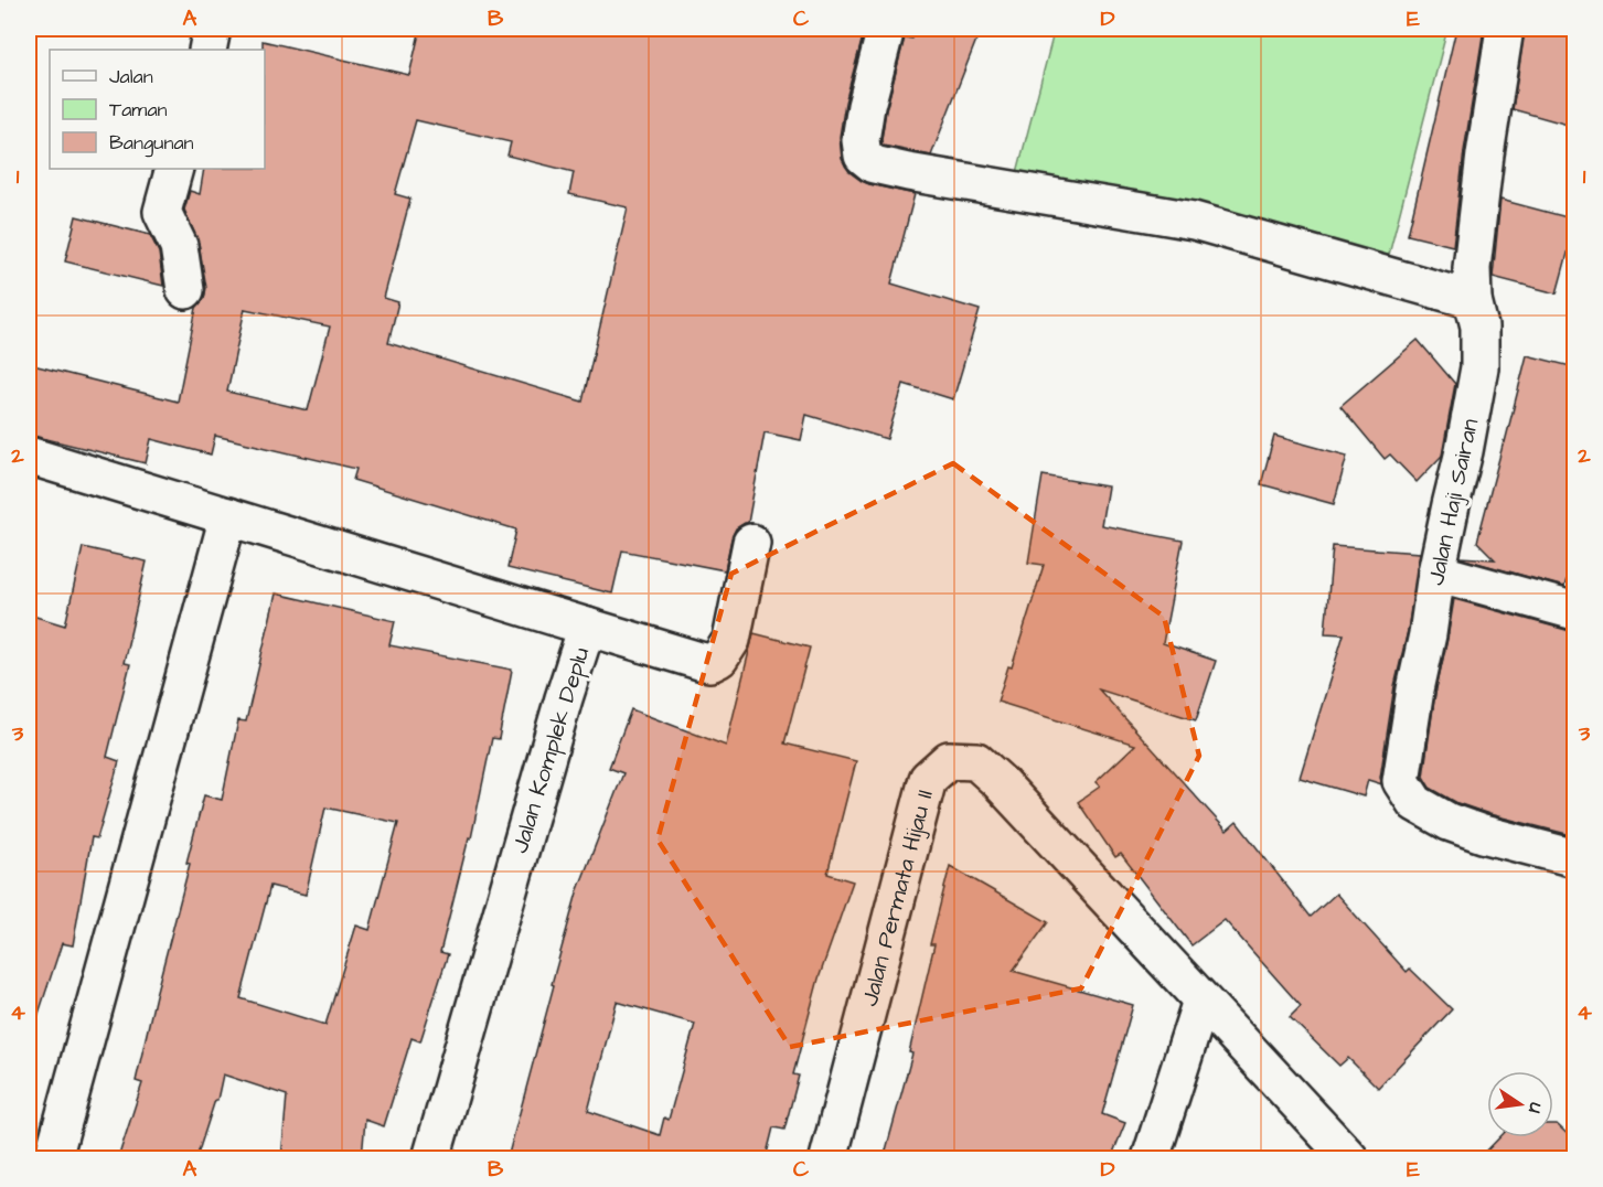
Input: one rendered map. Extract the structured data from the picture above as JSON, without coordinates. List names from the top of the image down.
{
  "streets": {
    "street": ["Jalan Haji Sairan", "Jalan Komplek Deplu", "Jalan Permata Hijau II"]
  },
  "legend": ["Jalan", "Taman", "Bangunan"],
  "north": "right",
  "grid": {
    "columns": [
      "A",
      "B",
      "C",
      "D",
      "E"
    ],
    "rows": [
      "1",
      "2",
      "3",
      "4"
    ]
  }
}
